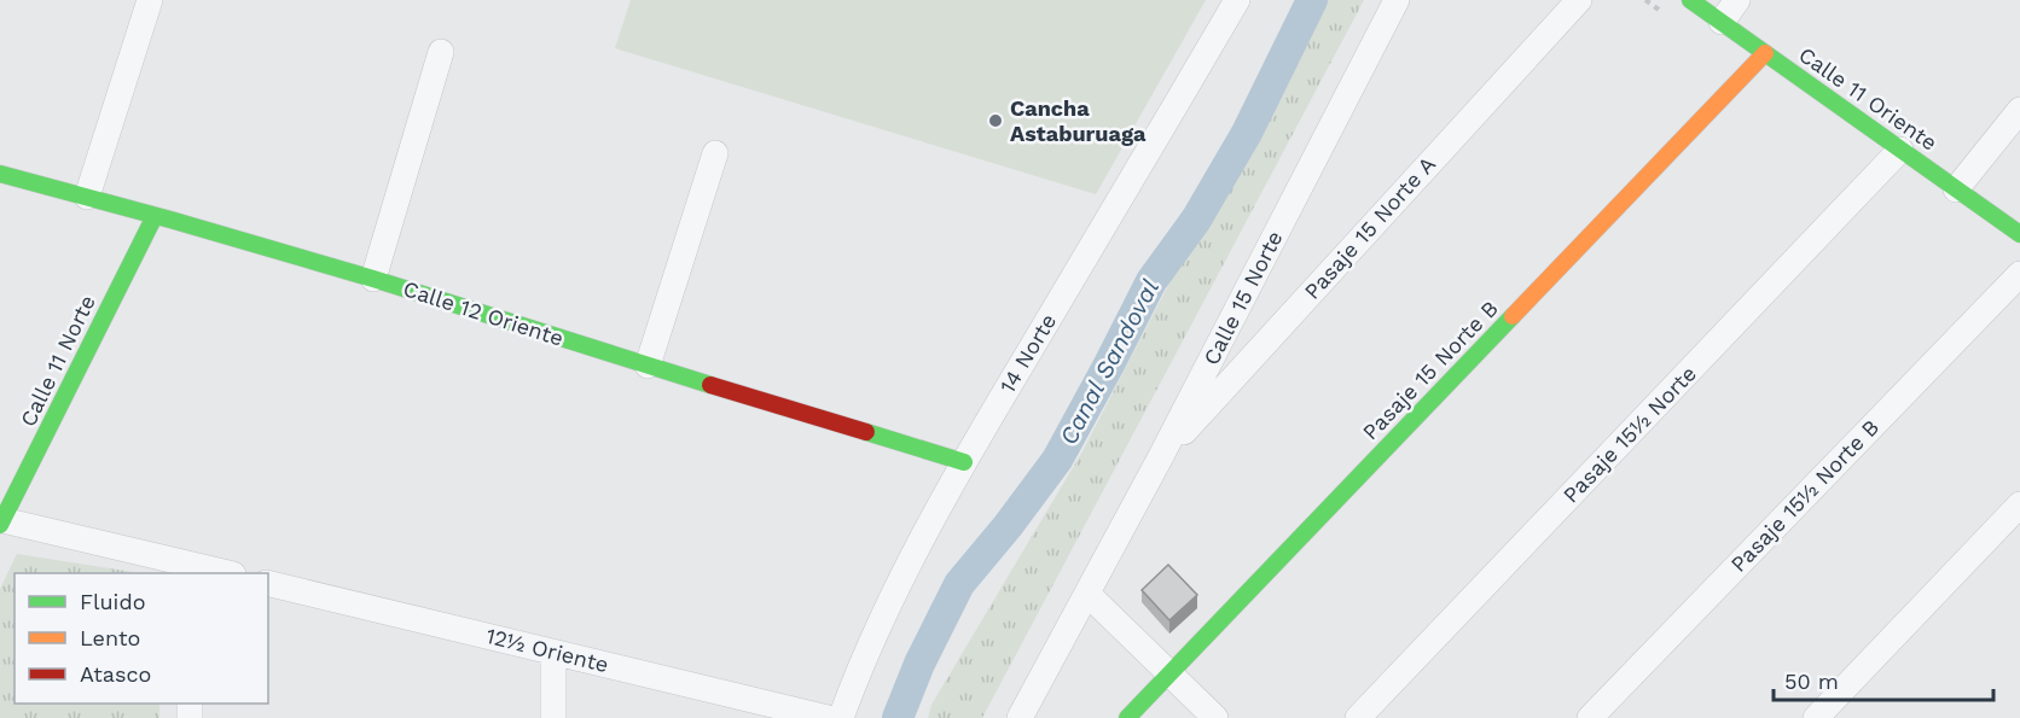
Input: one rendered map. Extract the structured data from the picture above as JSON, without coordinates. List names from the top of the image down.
{
  "streets": {
    "street": [
      "Calle 11 Oriente",
      "Pasaje 15 Norte A",
      "Calle 15 Norte",
      "Calle 12 Oriente",
      "14 Norte",
      "Calle 11 Norte",
      "Pasaje 15 Norte B",
      "Pasaje 15½ Norte",
      "Pasaje 15½ Norte B",
      "12½ Oriente"
    ]
  },
  "crossings": [
    ["Calle 11 Oriente", "Pasaje 15 Norte B"],
    ["Calle 11 Oriente", "Pasaje 15½ Norte"],
    ["Pasaje 15 Norte A", "Calle 15 Norte"],
    ["Calle 12 Oriente", "14 Norte"],
    ["Calle 12 Oriente", "Calle 11 Norte"]
  ],
  "water": ["Canal Sandoval"],
  "places": ["Cancha Astaburuaga"],
  "legend": ["Fluido", "Lento", "Atasco"],
  "scale_bar": "50 m"
}
